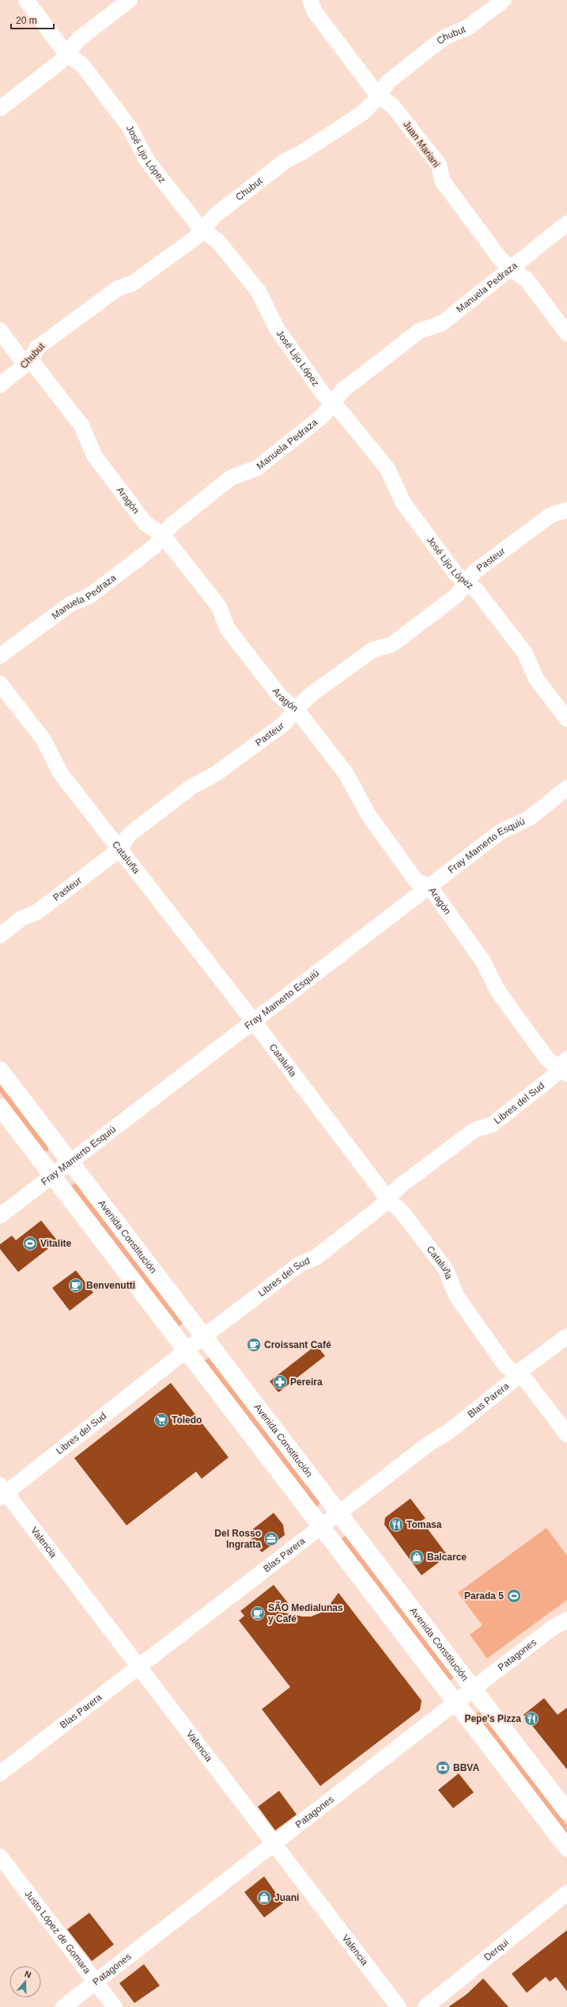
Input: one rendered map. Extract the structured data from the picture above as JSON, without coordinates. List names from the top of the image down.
{
  "streets": {
    "main road": ["Avenida Constitución"],
    "street": [
      "Chubut",
      "Juan Mariani",
      "José Lijo López",
      "Manuela Pedraza",
      "Aragón",
      "Pasteur",
      "Fray Mamerto Esquiú",
      "Cataluña",
      "Libres del Sud",
      "Blas Parera",
      "Valencia",
      "Patagones",
      "Justo López de Gomara",
      "Derqui"
    ]
  },
  "crossings": [
    ["Chubut", "Juan Mariani"],
    ["Chubut", "José Lijo López"],
    ["Chubut", "Aragón"],
    ["Juan Mariani", "Manuela Pedraza"],
    ["José Lijo López", "Manuela Pedraza"],
    ["José Lijo López", "Pasteur"],
    ["Manuela Pedraza", "Aragón"],
    ["Aragón", "Pasteur"],
    ["Aragón", "Fray Mamerto Esquiú"],
    ["Aragón", "Libres del Sud"],
    ["Pasteur", "Cataluña"],
    ["Fray Mamerto Esquiú", "Cataluña"],
    ["Fray Mamerto Esquiú", "Avenida Constitución"],
    ["Cataluña", "Libres del Sud"],
    ["Cataluña", "Blas Parera"],
    ["Libres del Sud", "Avenida Constitución"],
    ["Libres del Sud", "Valencia"],
    ["Avenida Constitución", "Blas Parera"],
    ["Avenida Constitución", "Patagones"],
    ["Blas Parera", "Valencia"],
    ["Valencia", "Patagones"],
    ["Patagones", "Justo López de Gomara"]
  ],
  "places": {
    "sports": ["Vitalite", "Parada 5"],
    "cafe": ["Benvenutti", "Croissant Café", "SÃO Medialunas y Café"],
    "pharmacy": ["Pereira"],
    "supermarket": ["Toledo"],
    "restaurant": ["Tomasa", "Pepe's Pizza"],
    "office": ["Del Rosso Ingratta"],
    "shop": ["Balcarce", "Juani"],
    "bank": ["BBVA"]
  },
  "scale_bar": "20 m",
  "north": "top"
}
